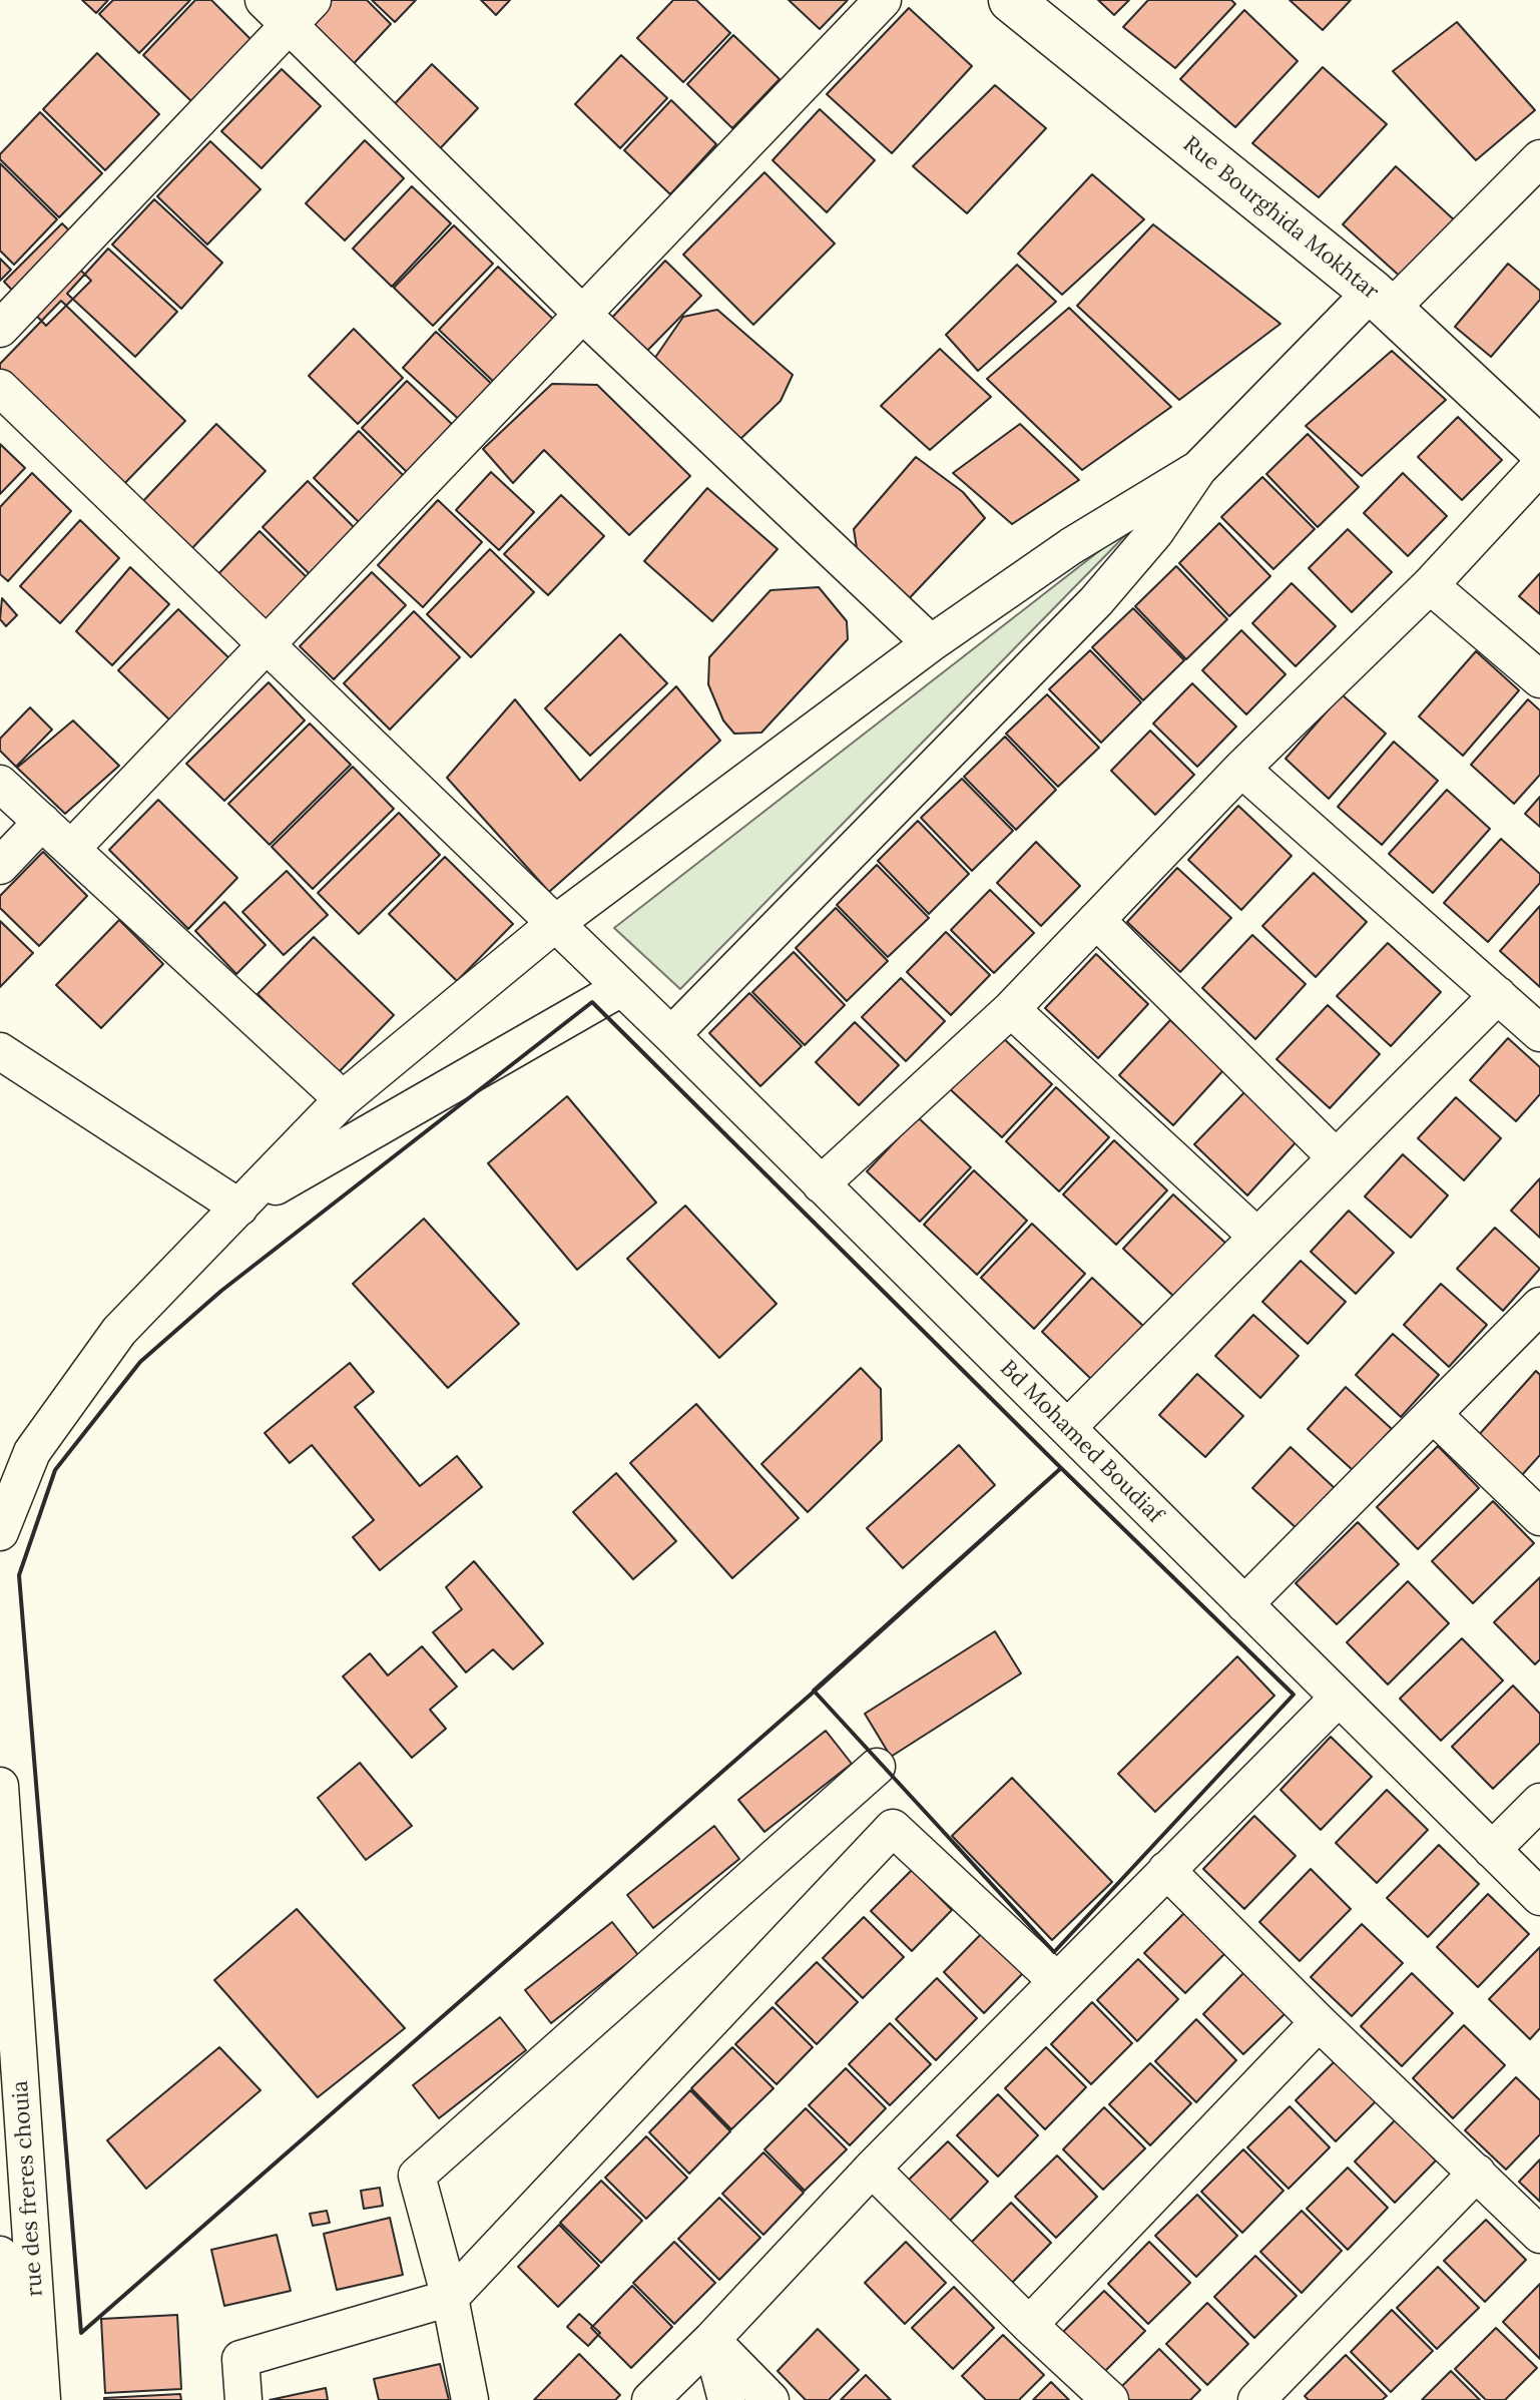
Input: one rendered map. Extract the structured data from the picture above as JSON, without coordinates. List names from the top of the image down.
{
  "streets": {
    "main road": ["Rue Bourghida Mokhtar"],
    "street": ["Bd Mohamed Boudiaf", "rue des freres chouia"]
  }
}
